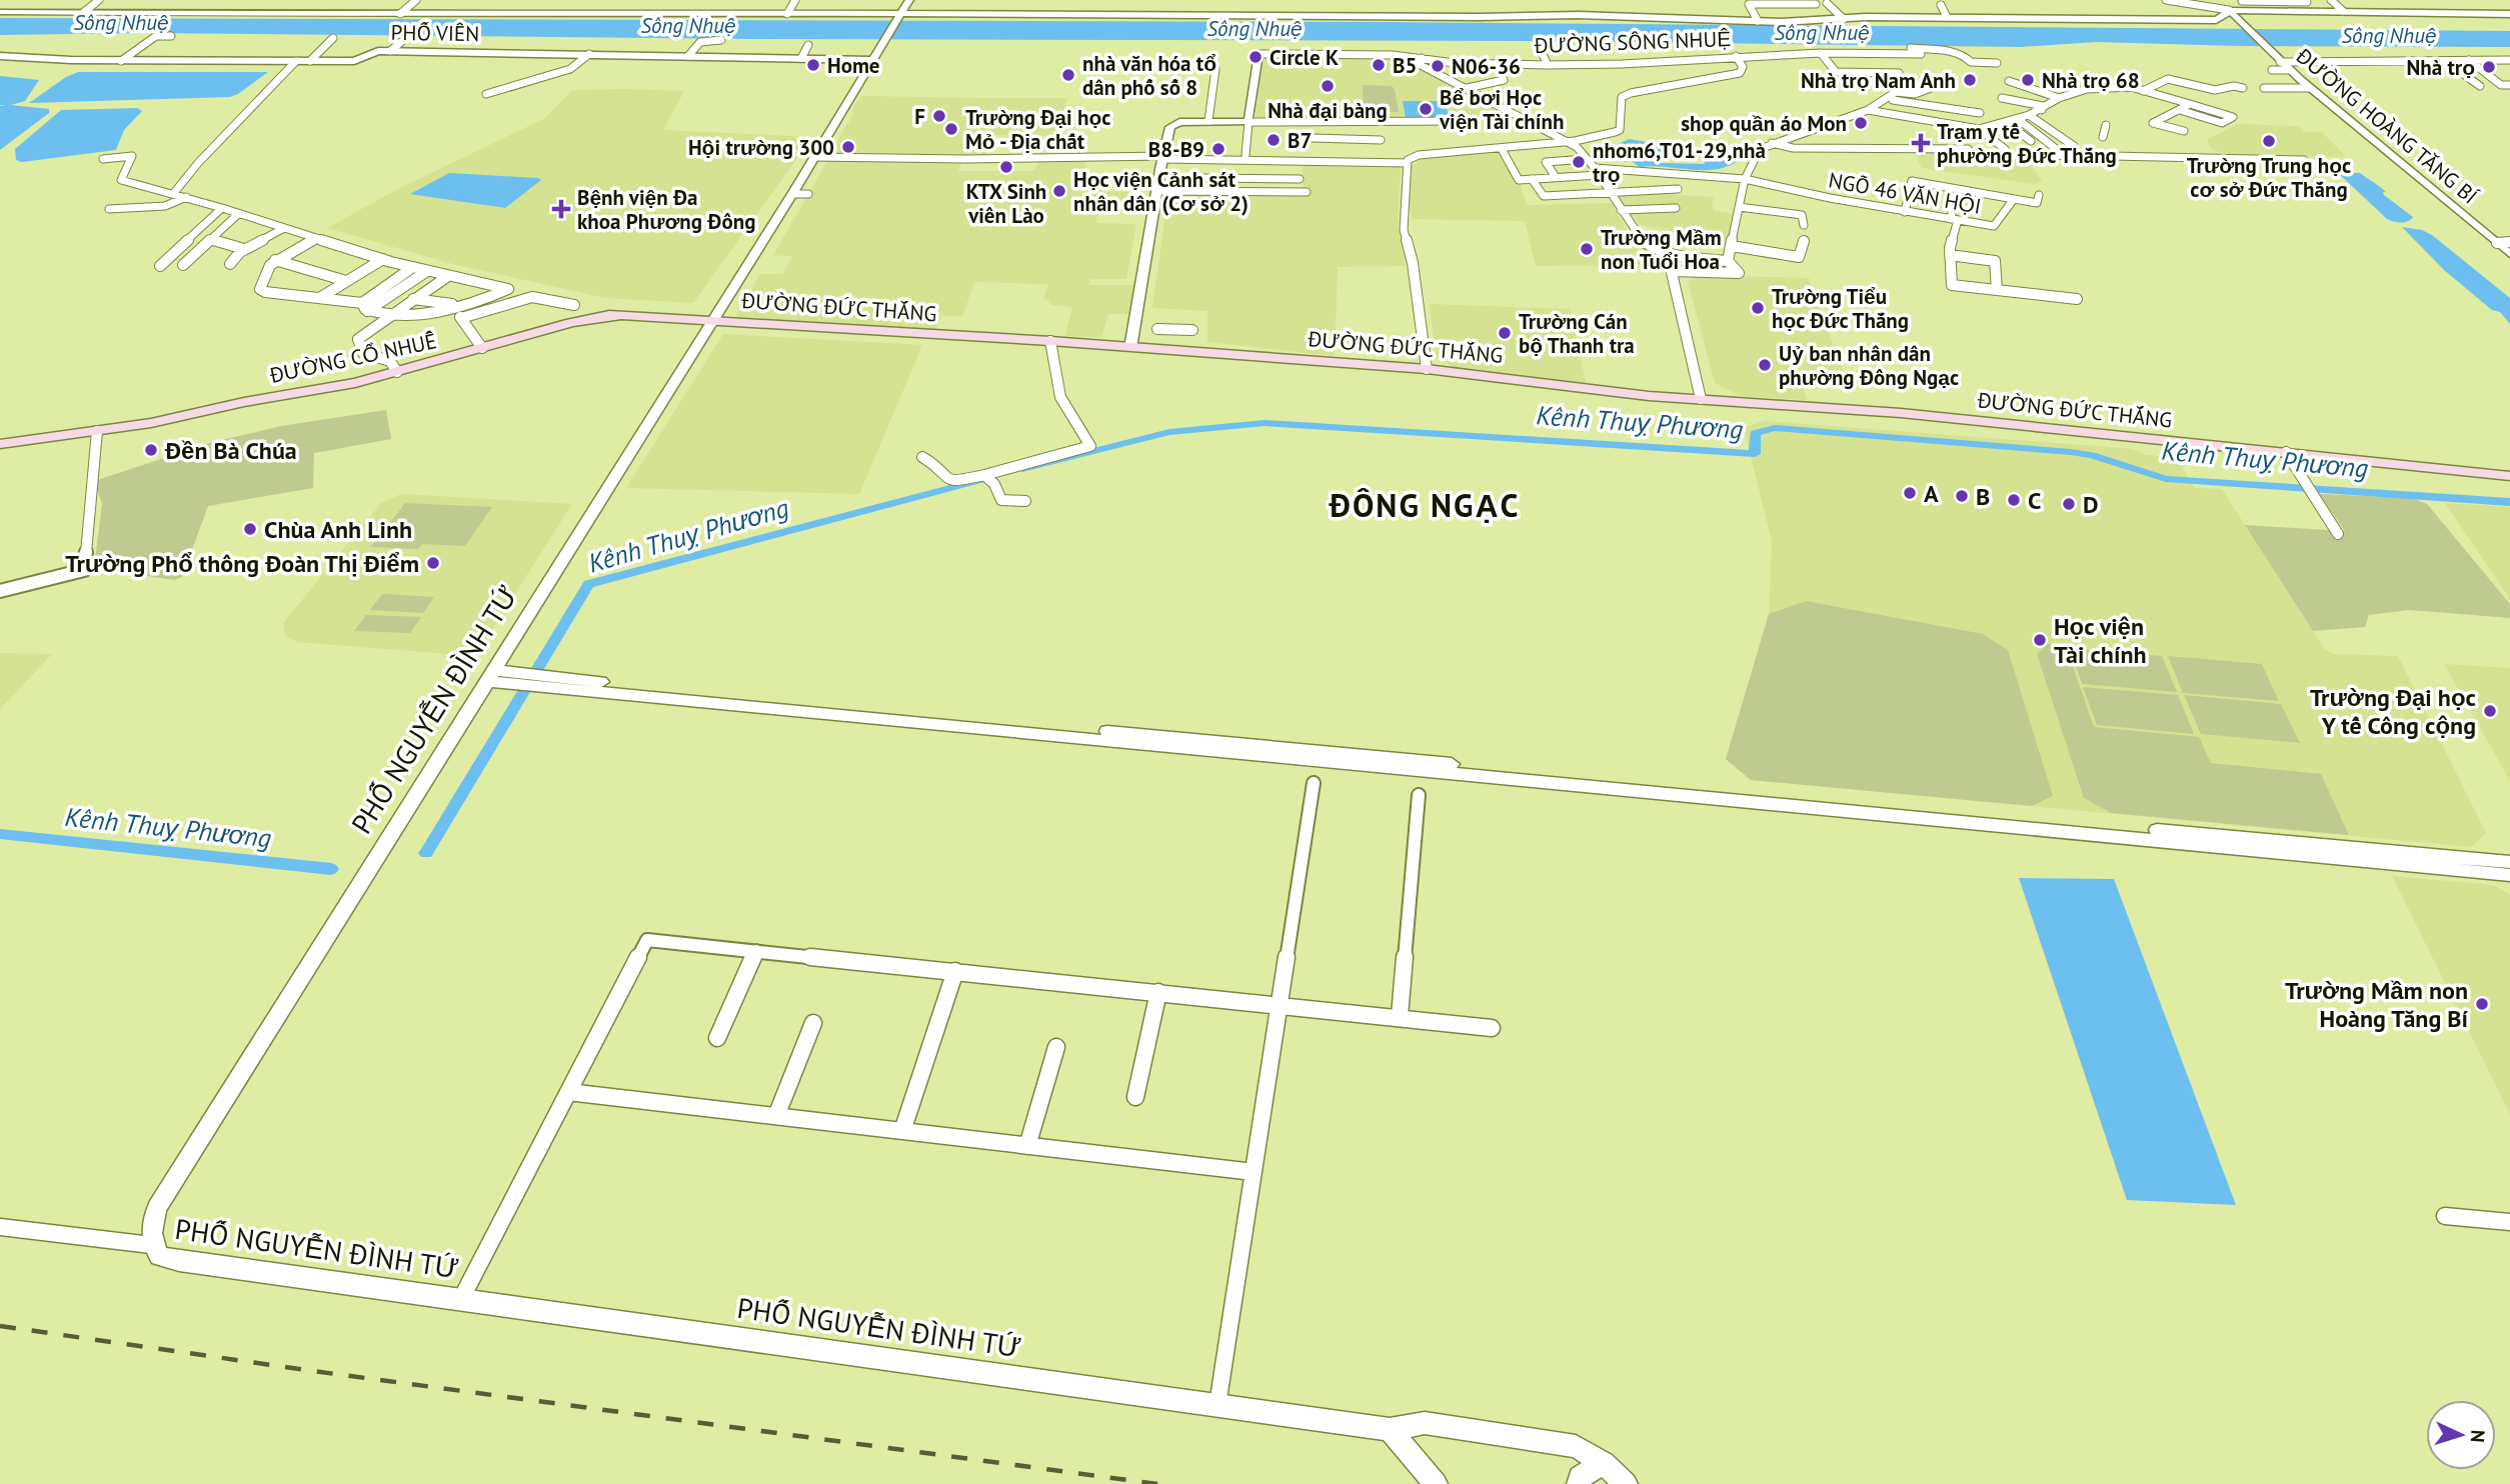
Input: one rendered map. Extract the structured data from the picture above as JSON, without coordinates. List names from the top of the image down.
{
  "streets": {
    "main road": ["ĐƯỜNG ĐỨC THẮNG", "ĐƯỜNG CỔ NHUẾ"],
    "street": [
      "PHỐ VIÊN",
      "ĐƯỜNG SÔNG NHUỆ",
      "ĐƯỜNG HOÀNG TĂNG BÍ",
      "NGÕ 46 VĂN HỘI",
      "PHỐ NGUYỄN ĐÌNH TỨ"
    ]
  },
  "crossings": [
    ["ĐƯỜNG ĐỨC THẮNG", "ĐƯỜNG CỔ NHUẾ"],
    ["ĐƯỜNG ĐỨC THẮNG", "PHỐ NGUYỄN ĐÌNH TỨ"],
    ["ĐƯỜNG CỔ NHUẾ", "PHỐ NGUYỄN ĐÌNH TỨ"]
  ],
  "districts": ["ĐÔNG NGẠC"],
  "water": ["Sông Nhuệ", "Kênh Thuỵ Phương"],
  "places": {
    "other": [
      "Circle K",
      "Home",
      "B5",
      "N06-36",
      "Nhà trọ",
      "nhà văn hóa tổ dân phố số 8",
      "Nhà trọ Nam Anh",
      "Nhà trọ 68",
      "Nhà đại bàng",
      "Bể bơi Học viện Tài chính",
      "F",
      "shop quần áo Mon",
      "Trường Đại học Mỏ - Địa chất",
      "B7",
      "Trường Trung học cơ sở Đức Thắng",
      "Hội trường 300",
      "B8-B9",
      "nhom6,T01-29,nhà trọ",
      "KTX Sinh viên Lào",
      "Học viện Cảnh sát nhân dân (Cơ sở 2)",
      "Trường Mầm non Tuổi Hoa",
      "Trường Tiểu học Đức Thắng",
      "Trường Cán bộ Thanh tra",
      "Uỷ ban nhân dân phường Đông Ngạc",
      "Đền Bà Chúa",
      "A",
      "B",
      "C",
      "D",
      "Chùa Anh Linh",
      "Trường Phổ thông Đoàn Thị Điểm",
      "Học viện Tài chính",
      "Trường Đại học Y tế Công cộng",
      "Trường Mầm non Hoàng Tăng Bí"
    ],
    "health": ["Trạm y tế phường Đức Thắng", "Bệnh viện Đa khoa Phương Đông"]
  },
  "north": "right"
}
